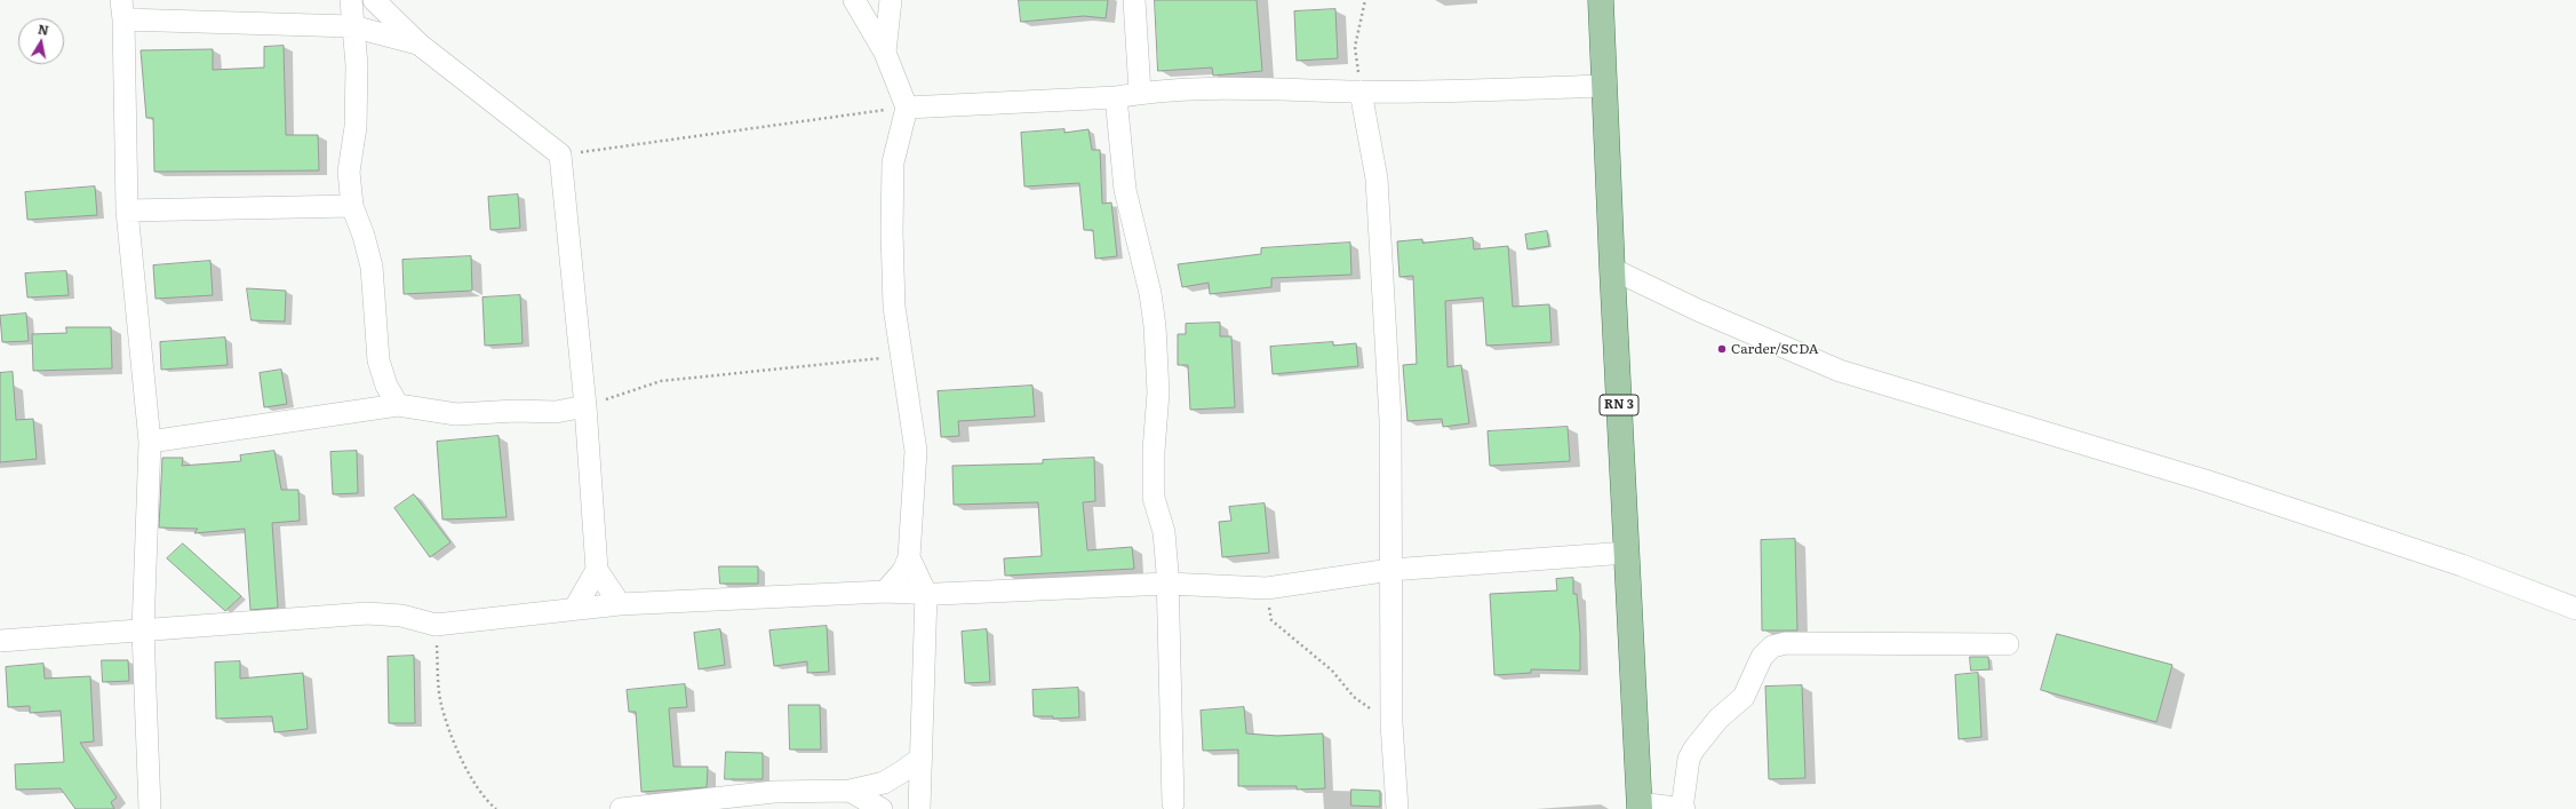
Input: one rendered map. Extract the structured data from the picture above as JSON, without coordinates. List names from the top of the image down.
{
  "streets": {
    "main road": ["RN 3"]
  },
  "places": ["Carder/SCDA"],
  "north": "top"
}
